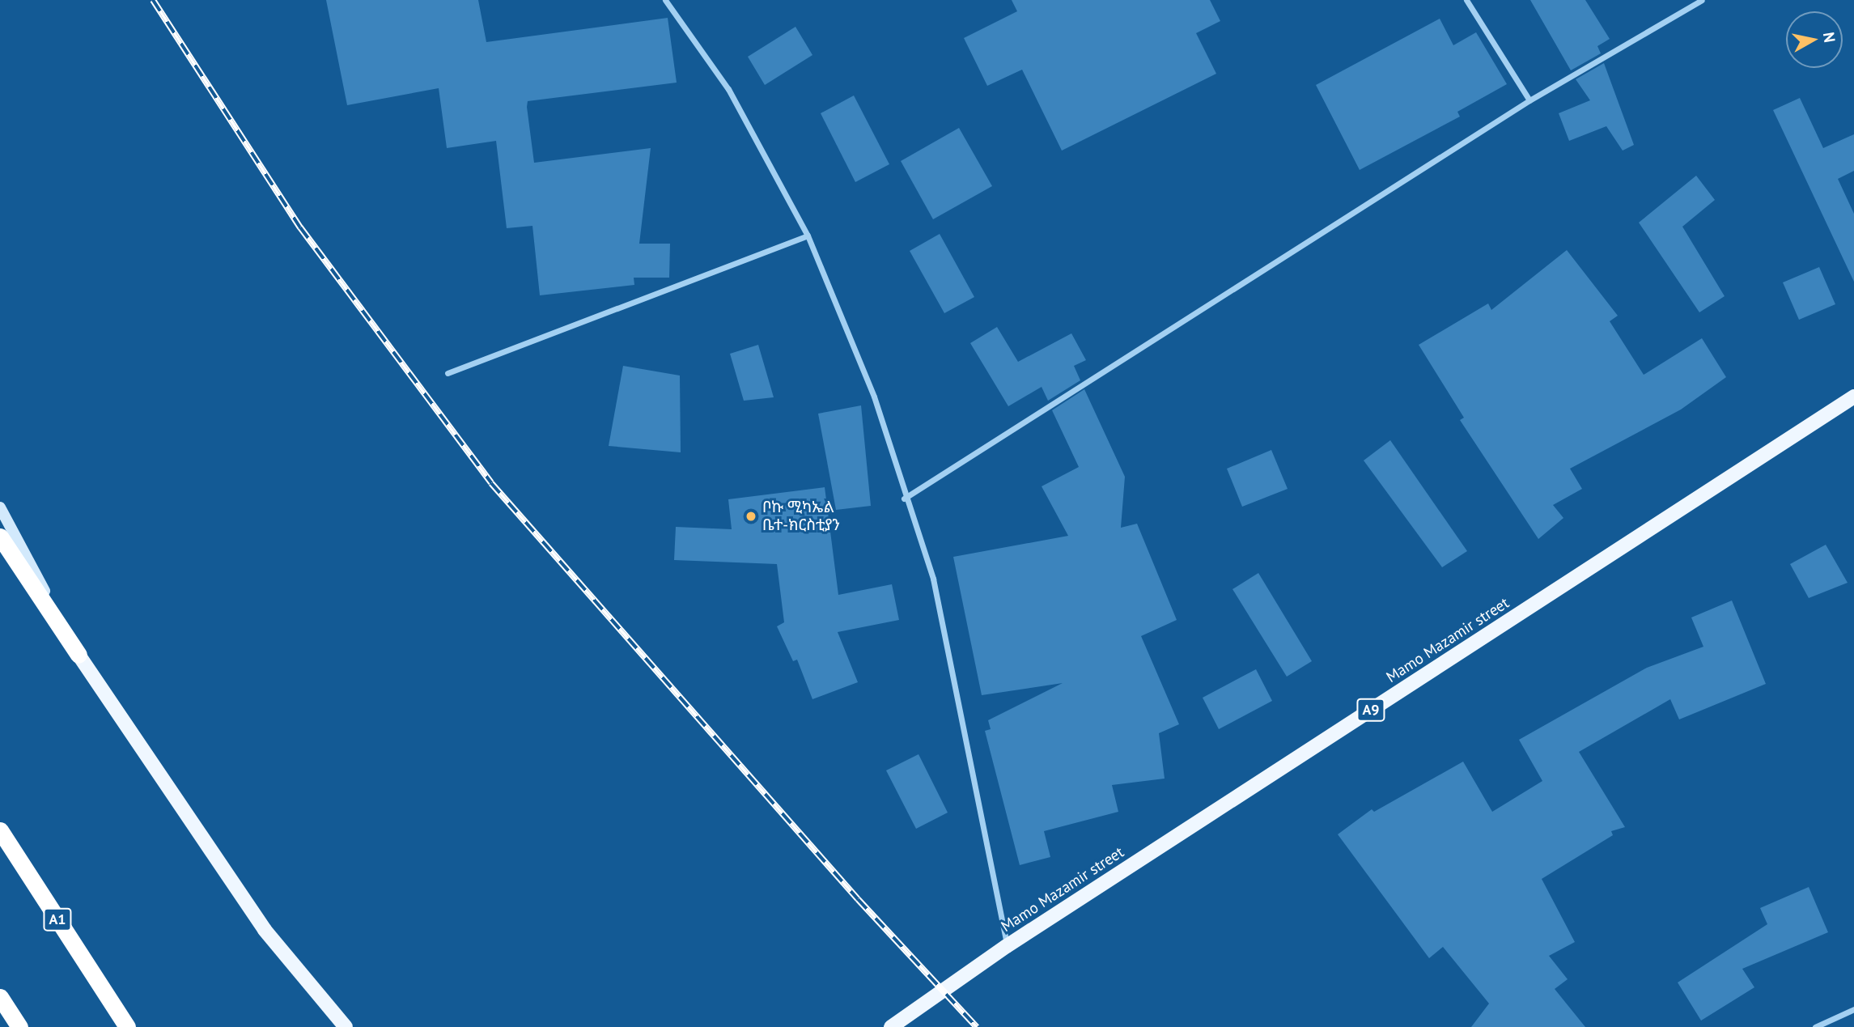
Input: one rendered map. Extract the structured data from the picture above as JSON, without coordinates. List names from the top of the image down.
{
  "streets": {
    "highway": ["A1"],
    "main road": ["Mamo Mazamir street", "A9"]
  },
  "places": ["ቦኩ ሚካኤል ቤተ-ክርስቲያን"],
  "north": "right"
}
